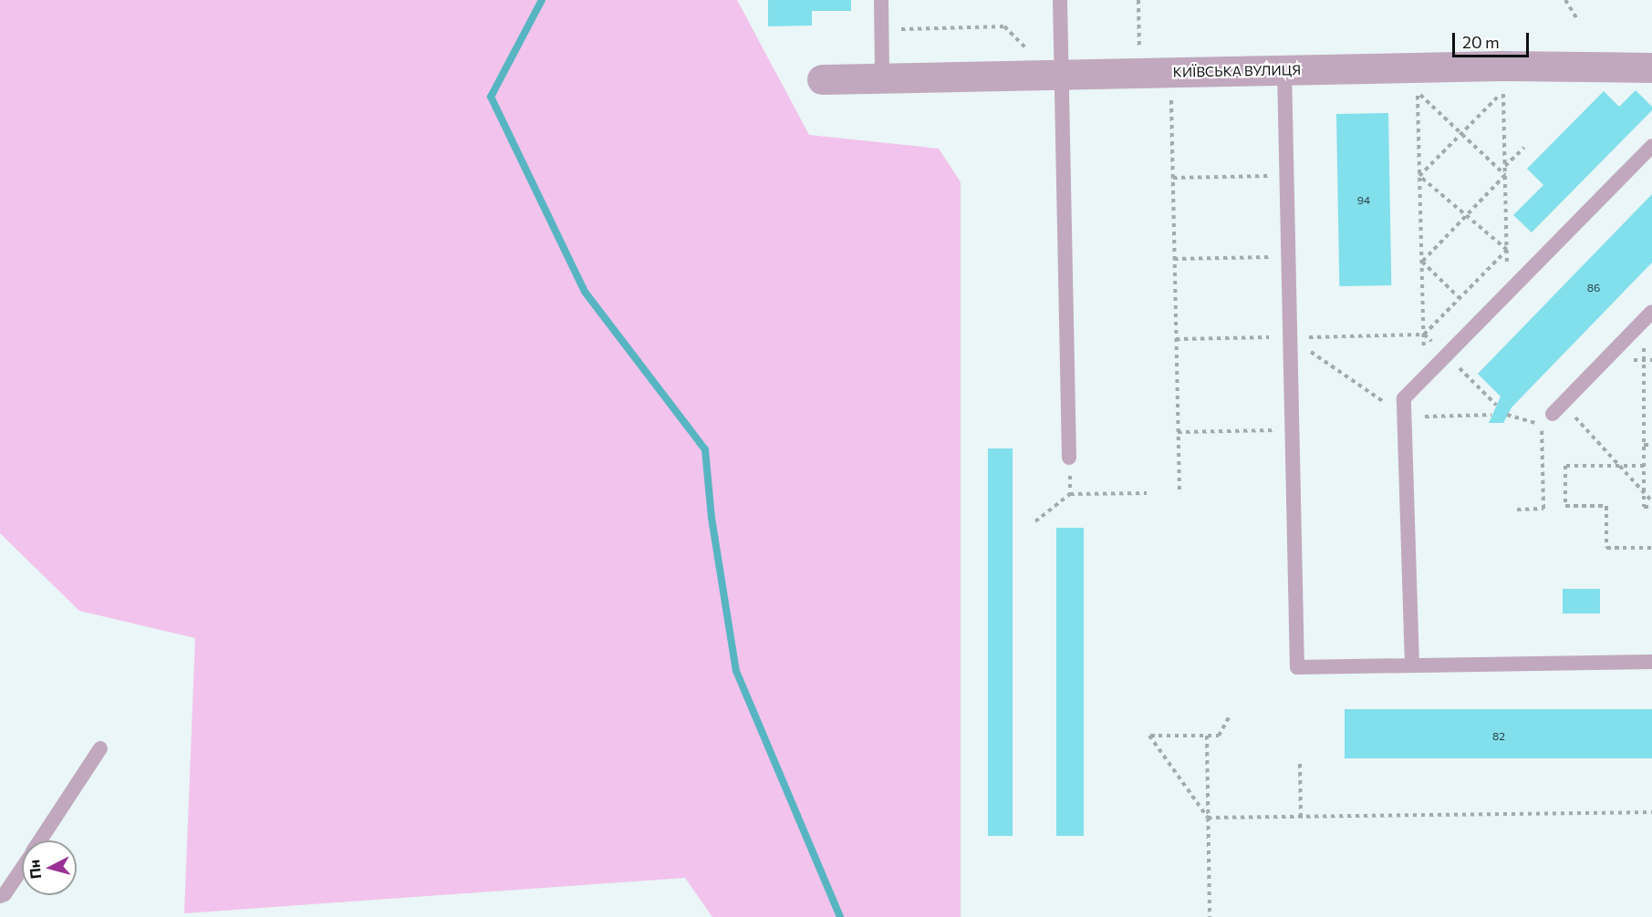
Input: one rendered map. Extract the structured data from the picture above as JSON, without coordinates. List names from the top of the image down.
{
  "streets": {
    "street": ["КИЇВСЬКА ВУЛИЦЯ"]
  },
  "house_numbers": ["94", "86", "82"],
  "scale_bar": "20 m",
  "north": "left"
}
